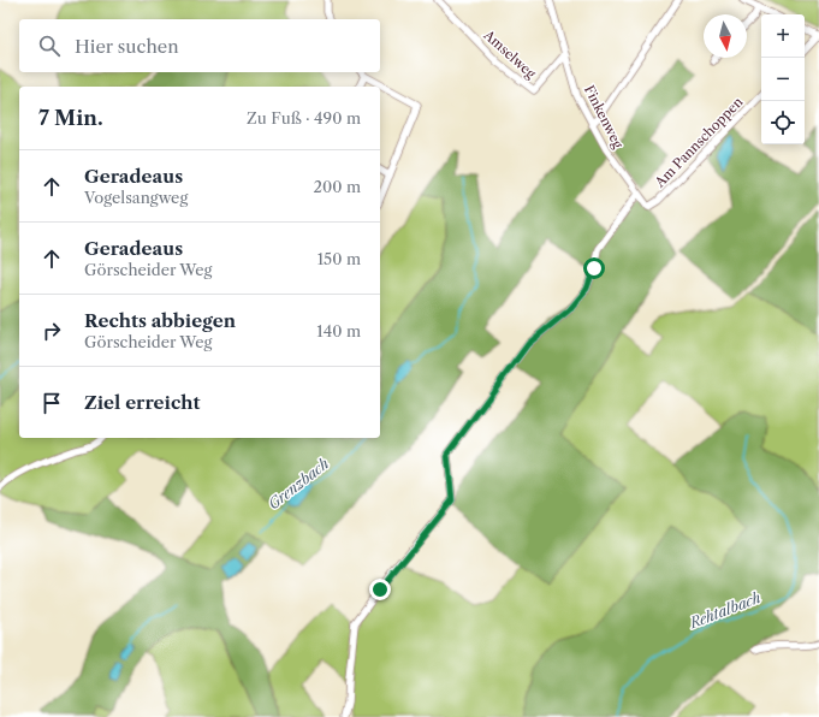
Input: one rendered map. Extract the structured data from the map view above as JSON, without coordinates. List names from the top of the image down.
{
  "streets": {
    "street": ["Amselweg", "Finkenweg", "Am Pannschoppen"]
  },
  "crossings": [
    ["Amselweg", "Finkenweg"],
    ["Finkenweg", "Am Pannschoppen"]
  ],
  "water": ["Grenzbach", "Rehtalbach"],
  "north": "bottom",
  "page": {
    "map_buttons": ["+", "−"],
    "search": "Hier suchen",
    "heading": ["7 Min.", "Zu Fuß · 490 m"],
    "list": [
      ["Geradeaus", "Vogelsangweg", "200 m"],
      ["Geradeaus", "Görscheider Weg", "150 m"],
      ["Rechts abbiegen", "Görscheider Weg", "140 m"],
      "Ziel erreicht"
    ]
  }
}
